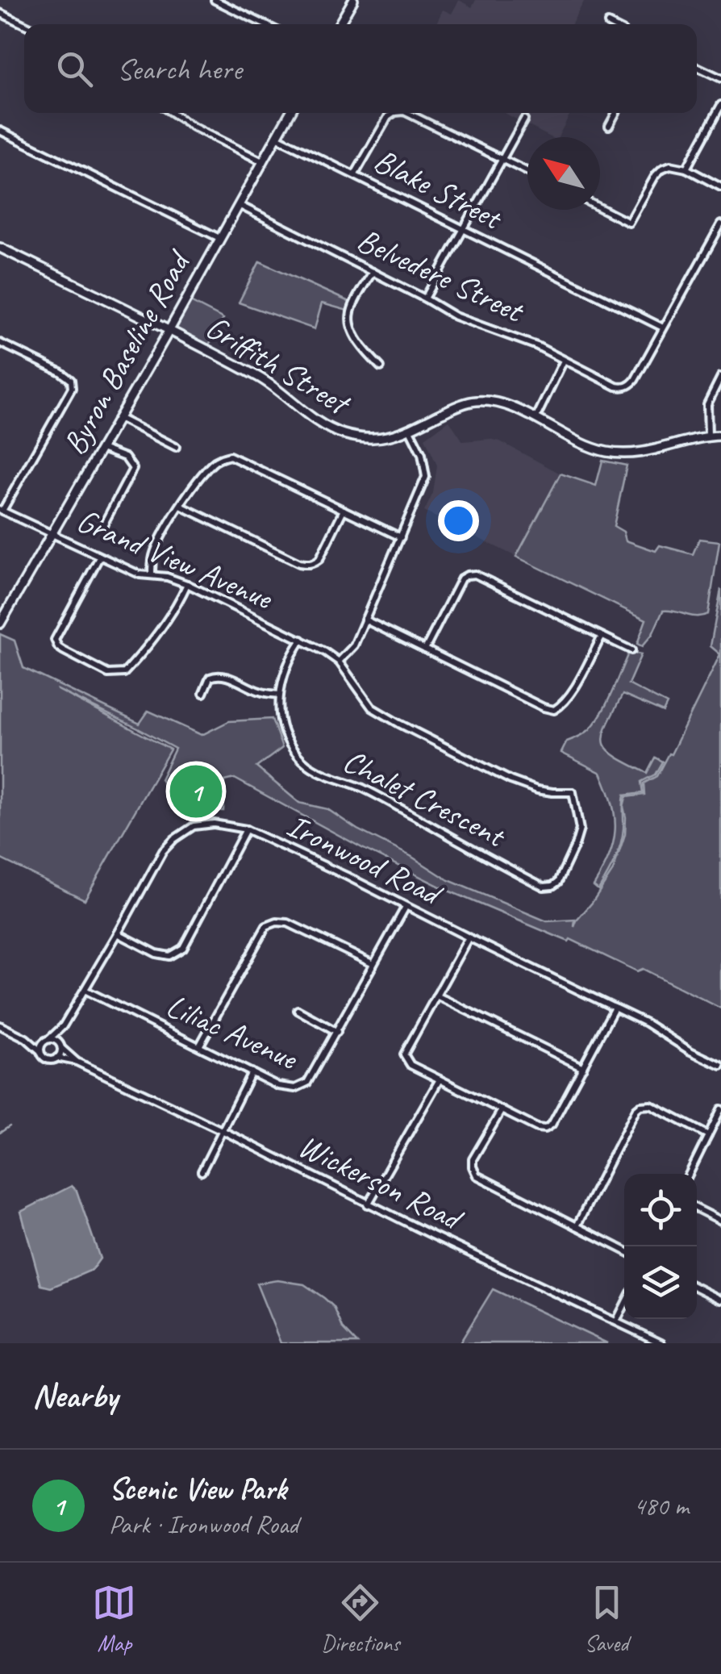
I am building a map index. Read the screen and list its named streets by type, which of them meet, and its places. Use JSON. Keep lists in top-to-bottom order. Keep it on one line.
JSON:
{"streets":{"street":["Blake Street","Belvedere Street","Byron Baseline Road","Griffith Street","Grand View Avenue","Chalet Crescent","Ironwood Road","Liliac Avenue","Wickerson Road"]},"crossings":[["Blake Street","Belvedere Street"],["Blake Street","Byron Baseline Road"],["Belvedere Street","Byron Baseline Road"],["Byron Baseline Road","Griffith Street"],["Byron Baseline Road","Grand View Avenue"],["Grand View Avenue","Chalet Crescent"],["Ironwood Road","Liliac Avenue"],["Ironwood Road","Wickerson Road"]],"north":"top left","page":{"search":"Search here","pins":"1","heading":"Nearby","list":[{"mark":"1","name":"Scenic View Park","note":"Park · Ironwood Road","value":"480 m"}],"nav":["Map","Directions","Saved"]}}
